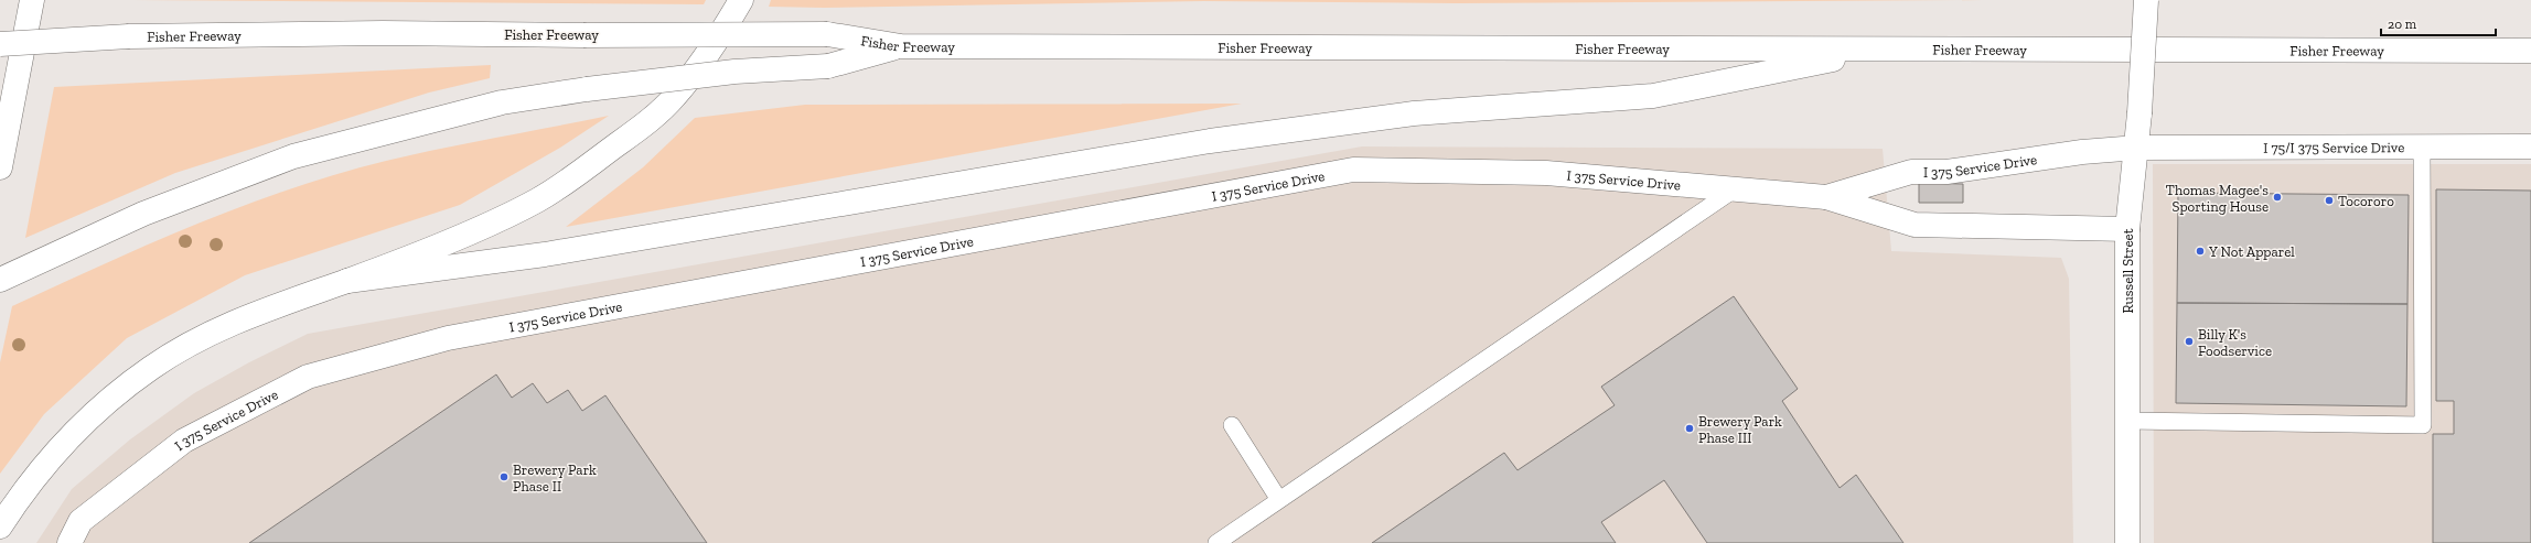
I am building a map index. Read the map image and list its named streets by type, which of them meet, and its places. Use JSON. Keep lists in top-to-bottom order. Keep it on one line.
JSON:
{"streets":{"main road":["Fisher Freeway","I 75/I 375 Service Drive","I 375 Service Drive","Russell Street"]},"crossings":[["I 75/I 375 Service Drive","I 375 Service Drive"],["I 75/I 375 Service Drive","Russell Street"],["I 375 Service Drive","Russell Street"]],"places":["Thomas Magee's Sporting House","Tocororo","Y Not Apparel","Billy K's Foodservice","Brewery Park Phase III","Brewery Park Phase II"],"scale_bar":"20 m"}
